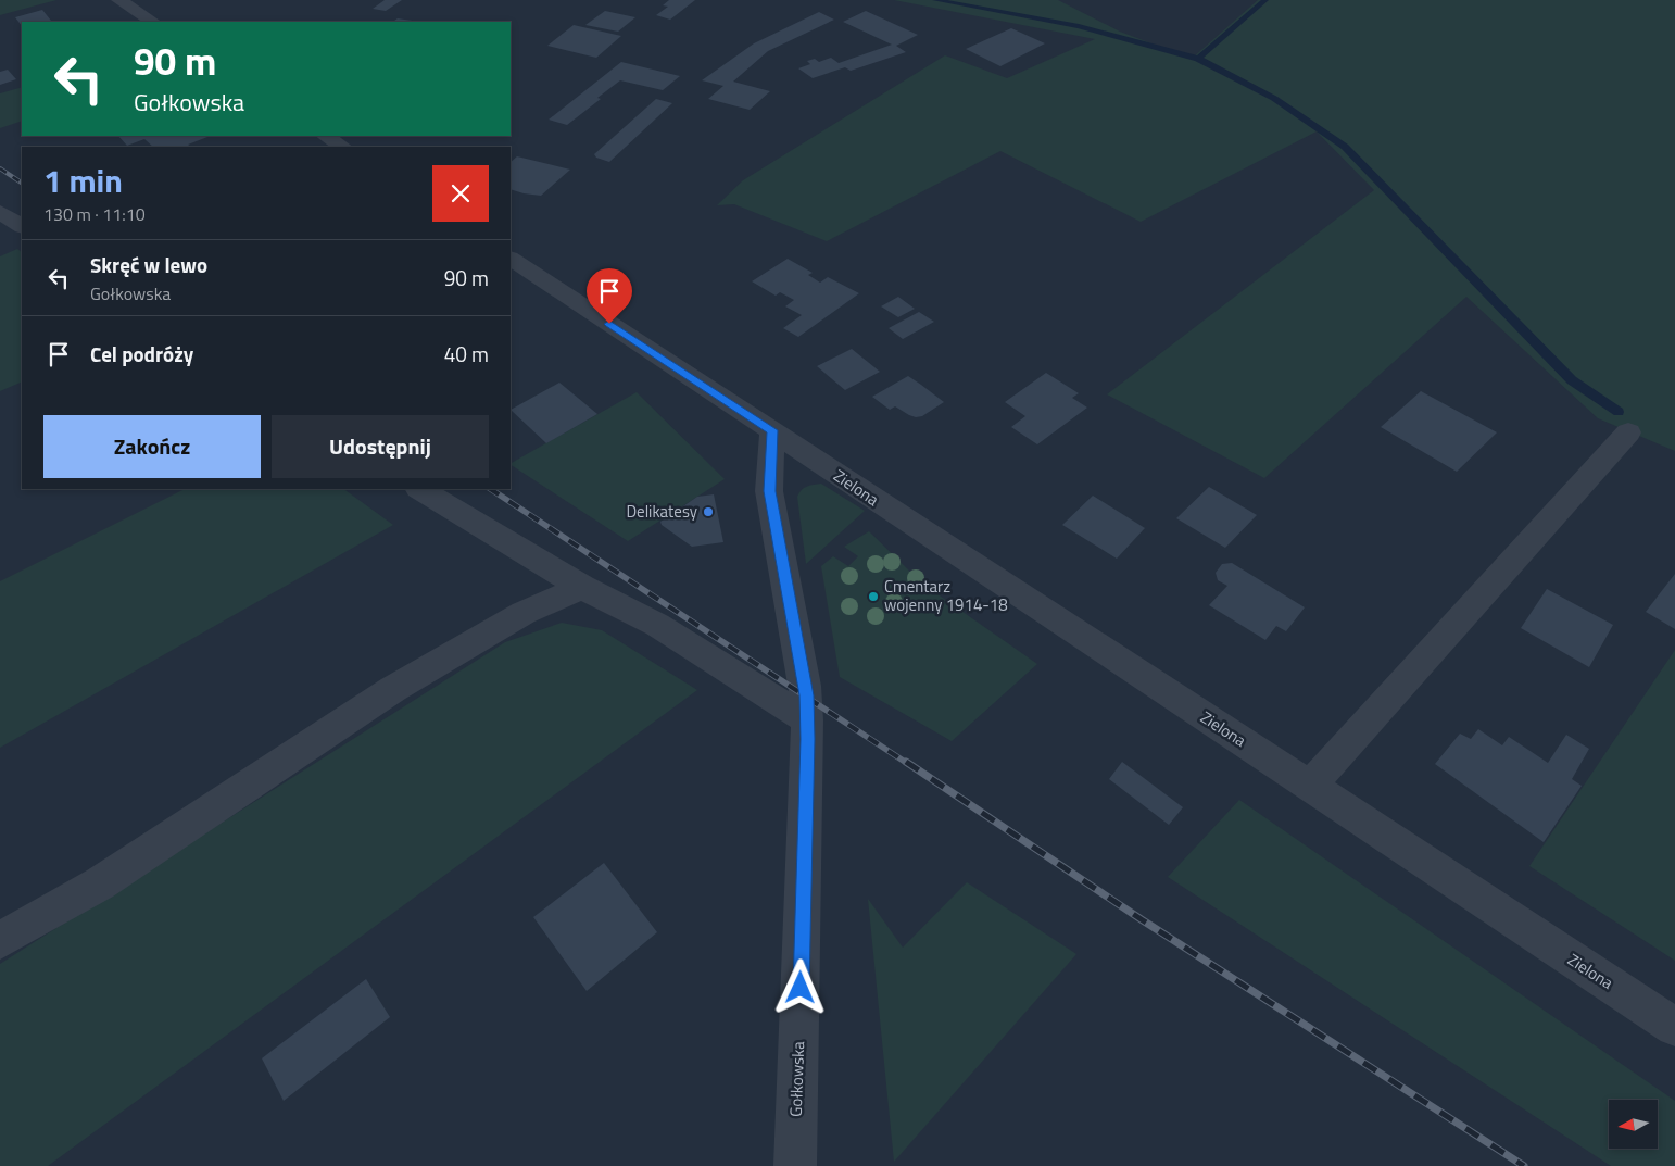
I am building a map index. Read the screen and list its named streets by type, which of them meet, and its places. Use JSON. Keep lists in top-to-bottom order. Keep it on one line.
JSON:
{"streets":{"street":["Zielona","Gołkowska"]},"crossings":[["Zielona","Gołkowska"]],"places":["Delikatesy","Cmentarz wojenny 1914-18"],"north":"left","page":{"turn":["90 m","Gołkowska"],"heading":["1 min","130 m · 11:10"],"list":[{"name":"Skręć w lewo","note":"Gołkowska","value":"90 m"},{"name":"Cel podróży","value":"40 m"}],"buttons":["Zakończ","Udostępnij"]}}
